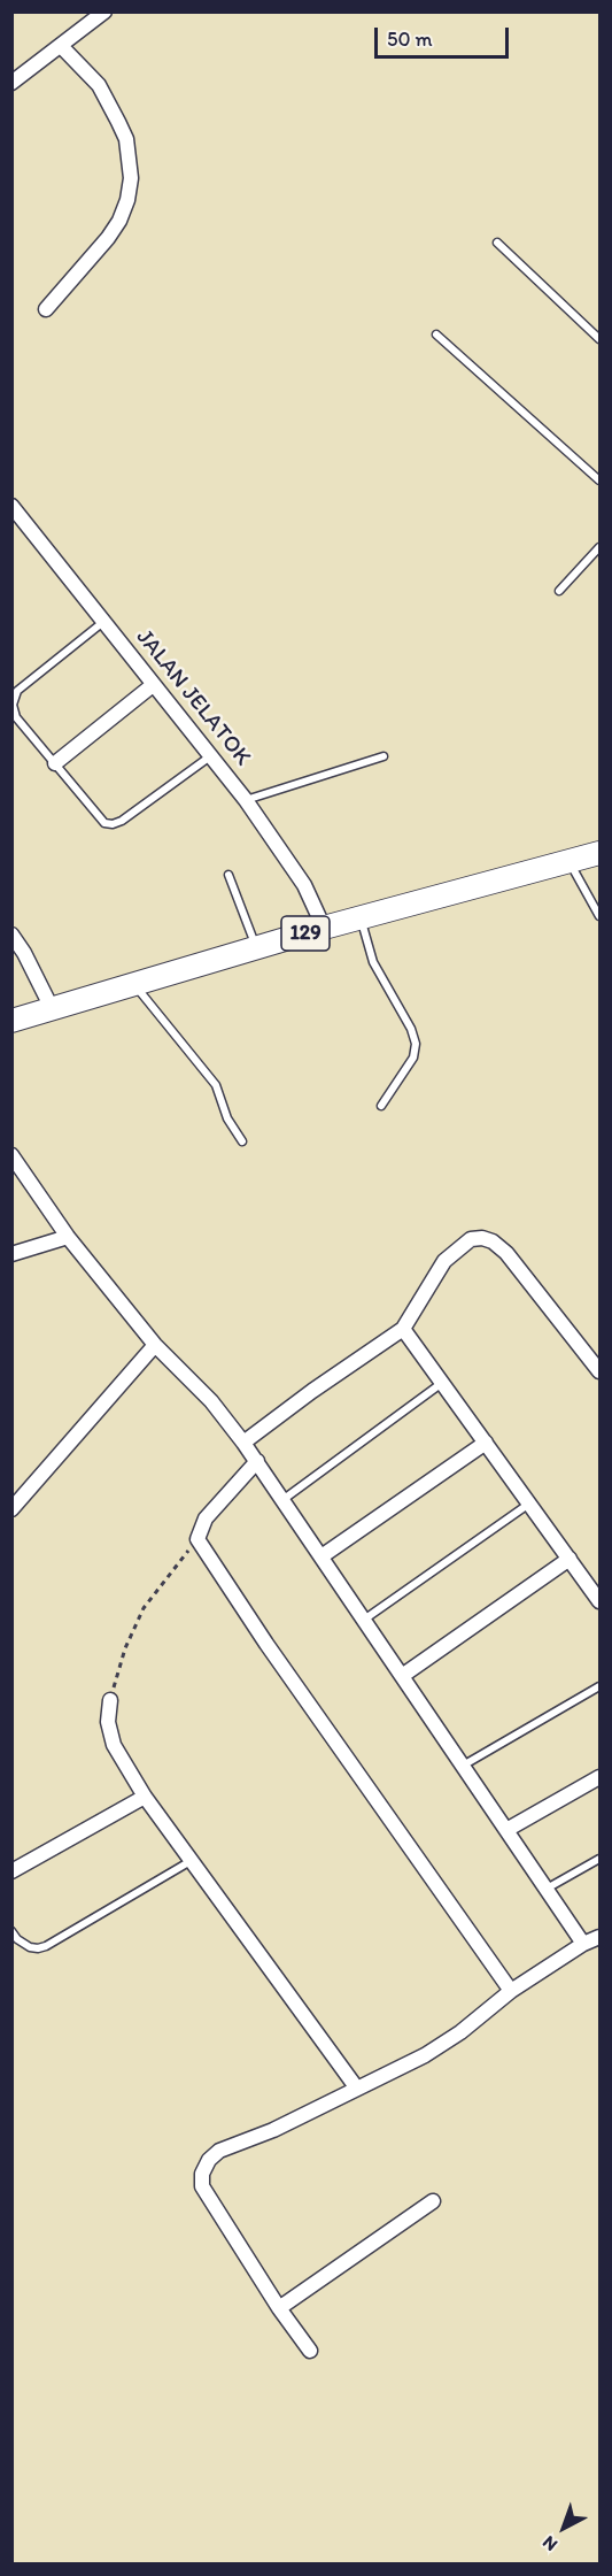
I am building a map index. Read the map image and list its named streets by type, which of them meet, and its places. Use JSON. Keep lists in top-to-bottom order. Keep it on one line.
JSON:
{"streets":{"main road":["129"],"street":["JALAN JELATOK"]},"crossings":[["JALAN JELATOK","129"]],"scale_bar":"50 m","north":"bottom left"}
